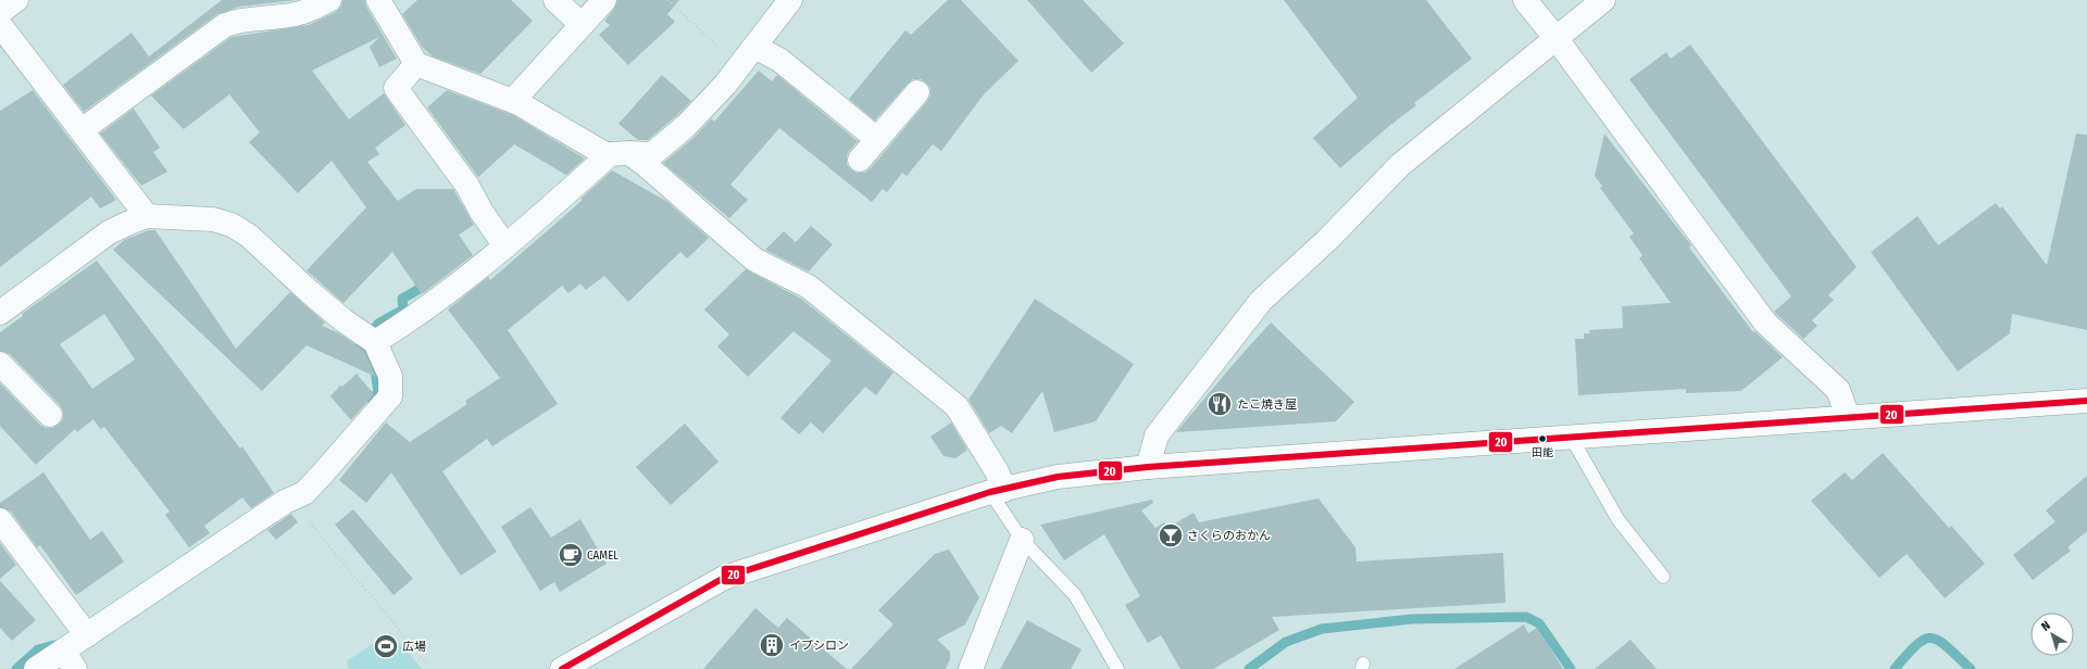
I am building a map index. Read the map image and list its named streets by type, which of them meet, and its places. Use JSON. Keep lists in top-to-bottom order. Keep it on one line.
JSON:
{"places":{"restaurant":["たこ焼き屋"],"other":["田能"],"bar":["さくらのおかん"],"cafe":["CAMEL"],"building":["イプシロン"],"sports":["広場"]},"lines":["transit line 20"],"north":"top left"}
